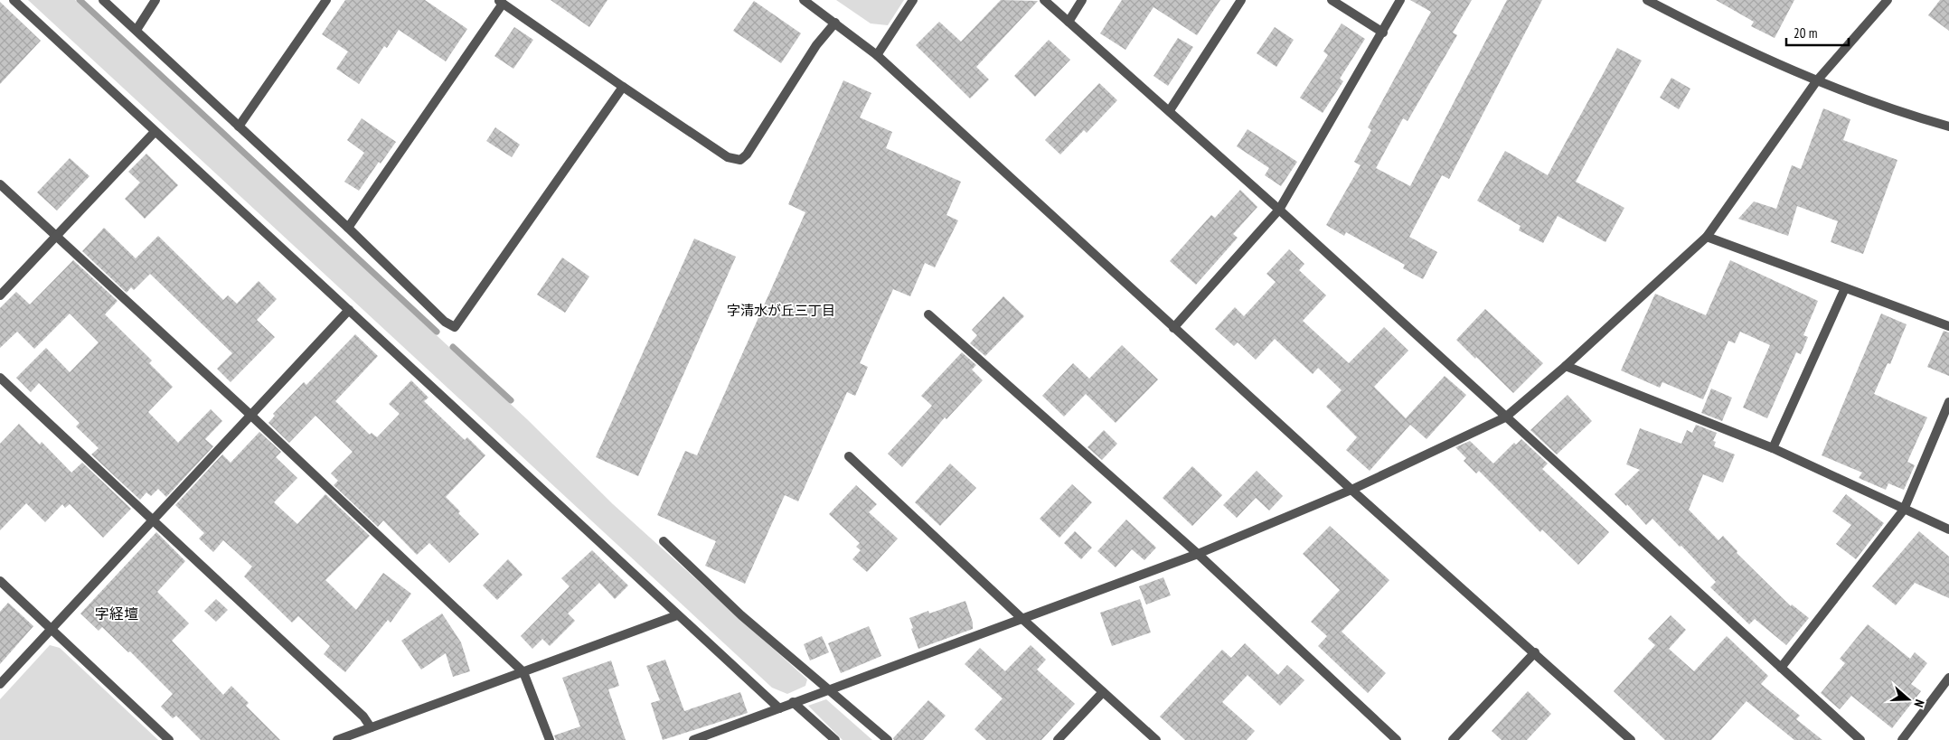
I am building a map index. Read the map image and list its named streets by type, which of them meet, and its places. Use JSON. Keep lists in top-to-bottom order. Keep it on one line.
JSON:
{"districts":["字清水が丘三丁目","字経壇"],"scale_bar":"20 m","north":"right"}
